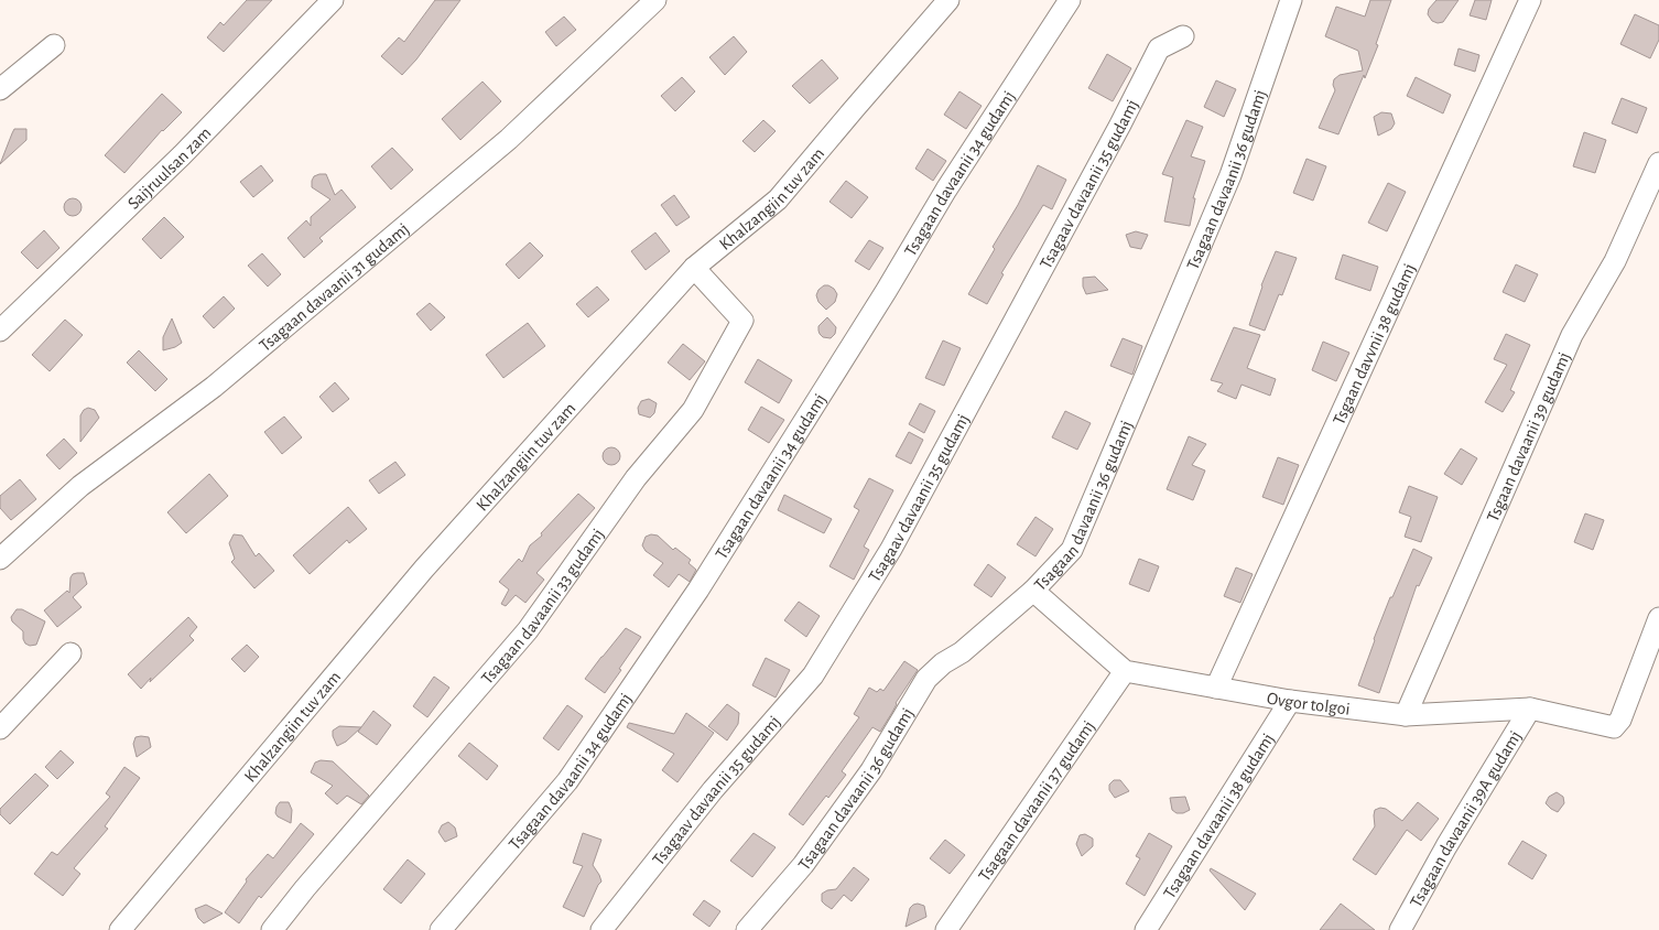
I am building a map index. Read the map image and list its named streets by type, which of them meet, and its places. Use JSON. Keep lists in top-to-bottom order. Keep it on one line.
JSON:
{"streets":{"street":["Saijruulsan zam","Tsagaan davaanii 34 gudamj","Tsagaan davaanii 36 gudamj","Tsagaav davaanii 35 gudamj","Khalzangiin tuv zam","Tsagaan davaanii 31 gudamj","Tsgaan davvnii 38 gudamj","Tsgaan davaanii 39 gudamj","Tsagaan davaanii 33 gudamj","Ovgor tolgoi","Tsagaan davaanii 37 gudamj","Tsagaan davaanii 38 gudamj","Tsagaan davaanii 39A gudamj"]},"crossings":[["Khalzangiin tuv zam","Tsagaan davaanii 33 gudamj"],["Tsgaan davvnii 38 gudamj","Ovgor tolgoi"],["Tsgaan davaanii 39 gudamj","Ovgor tolgoi"],["Ovgor tolgoi","Tsagaan davaanii 37 gudamj"],["Ovgor tolgoi","Tsagaan davaanii 38 gudamj"],["Ovgor tolgoi","Tsagaan davaanii 39A gudamj"]]}
